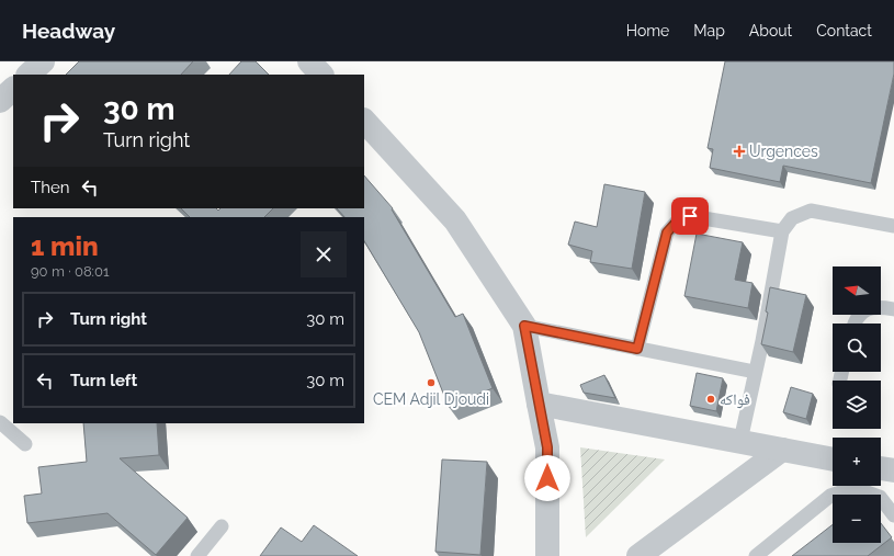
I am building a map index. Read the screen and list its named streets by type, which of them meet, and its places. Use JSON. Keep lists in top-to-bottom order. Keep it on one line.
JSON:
{"places":{"health":["Urgences"],"other":["CEM Adjil Djoudi","فواكه"]},"north":"left","page":{"header":"Headway","nav":["Home","Map","About","Contact"],"turn":["30 m","Turn right"],"then":"Then","heading":["1 min","90 m · 08:01"],"map_buttons":["+","−"],"list":[{"name":"Turn right","value":"30 m"},{"name":"Turn left","value":"30 m"}]}}
